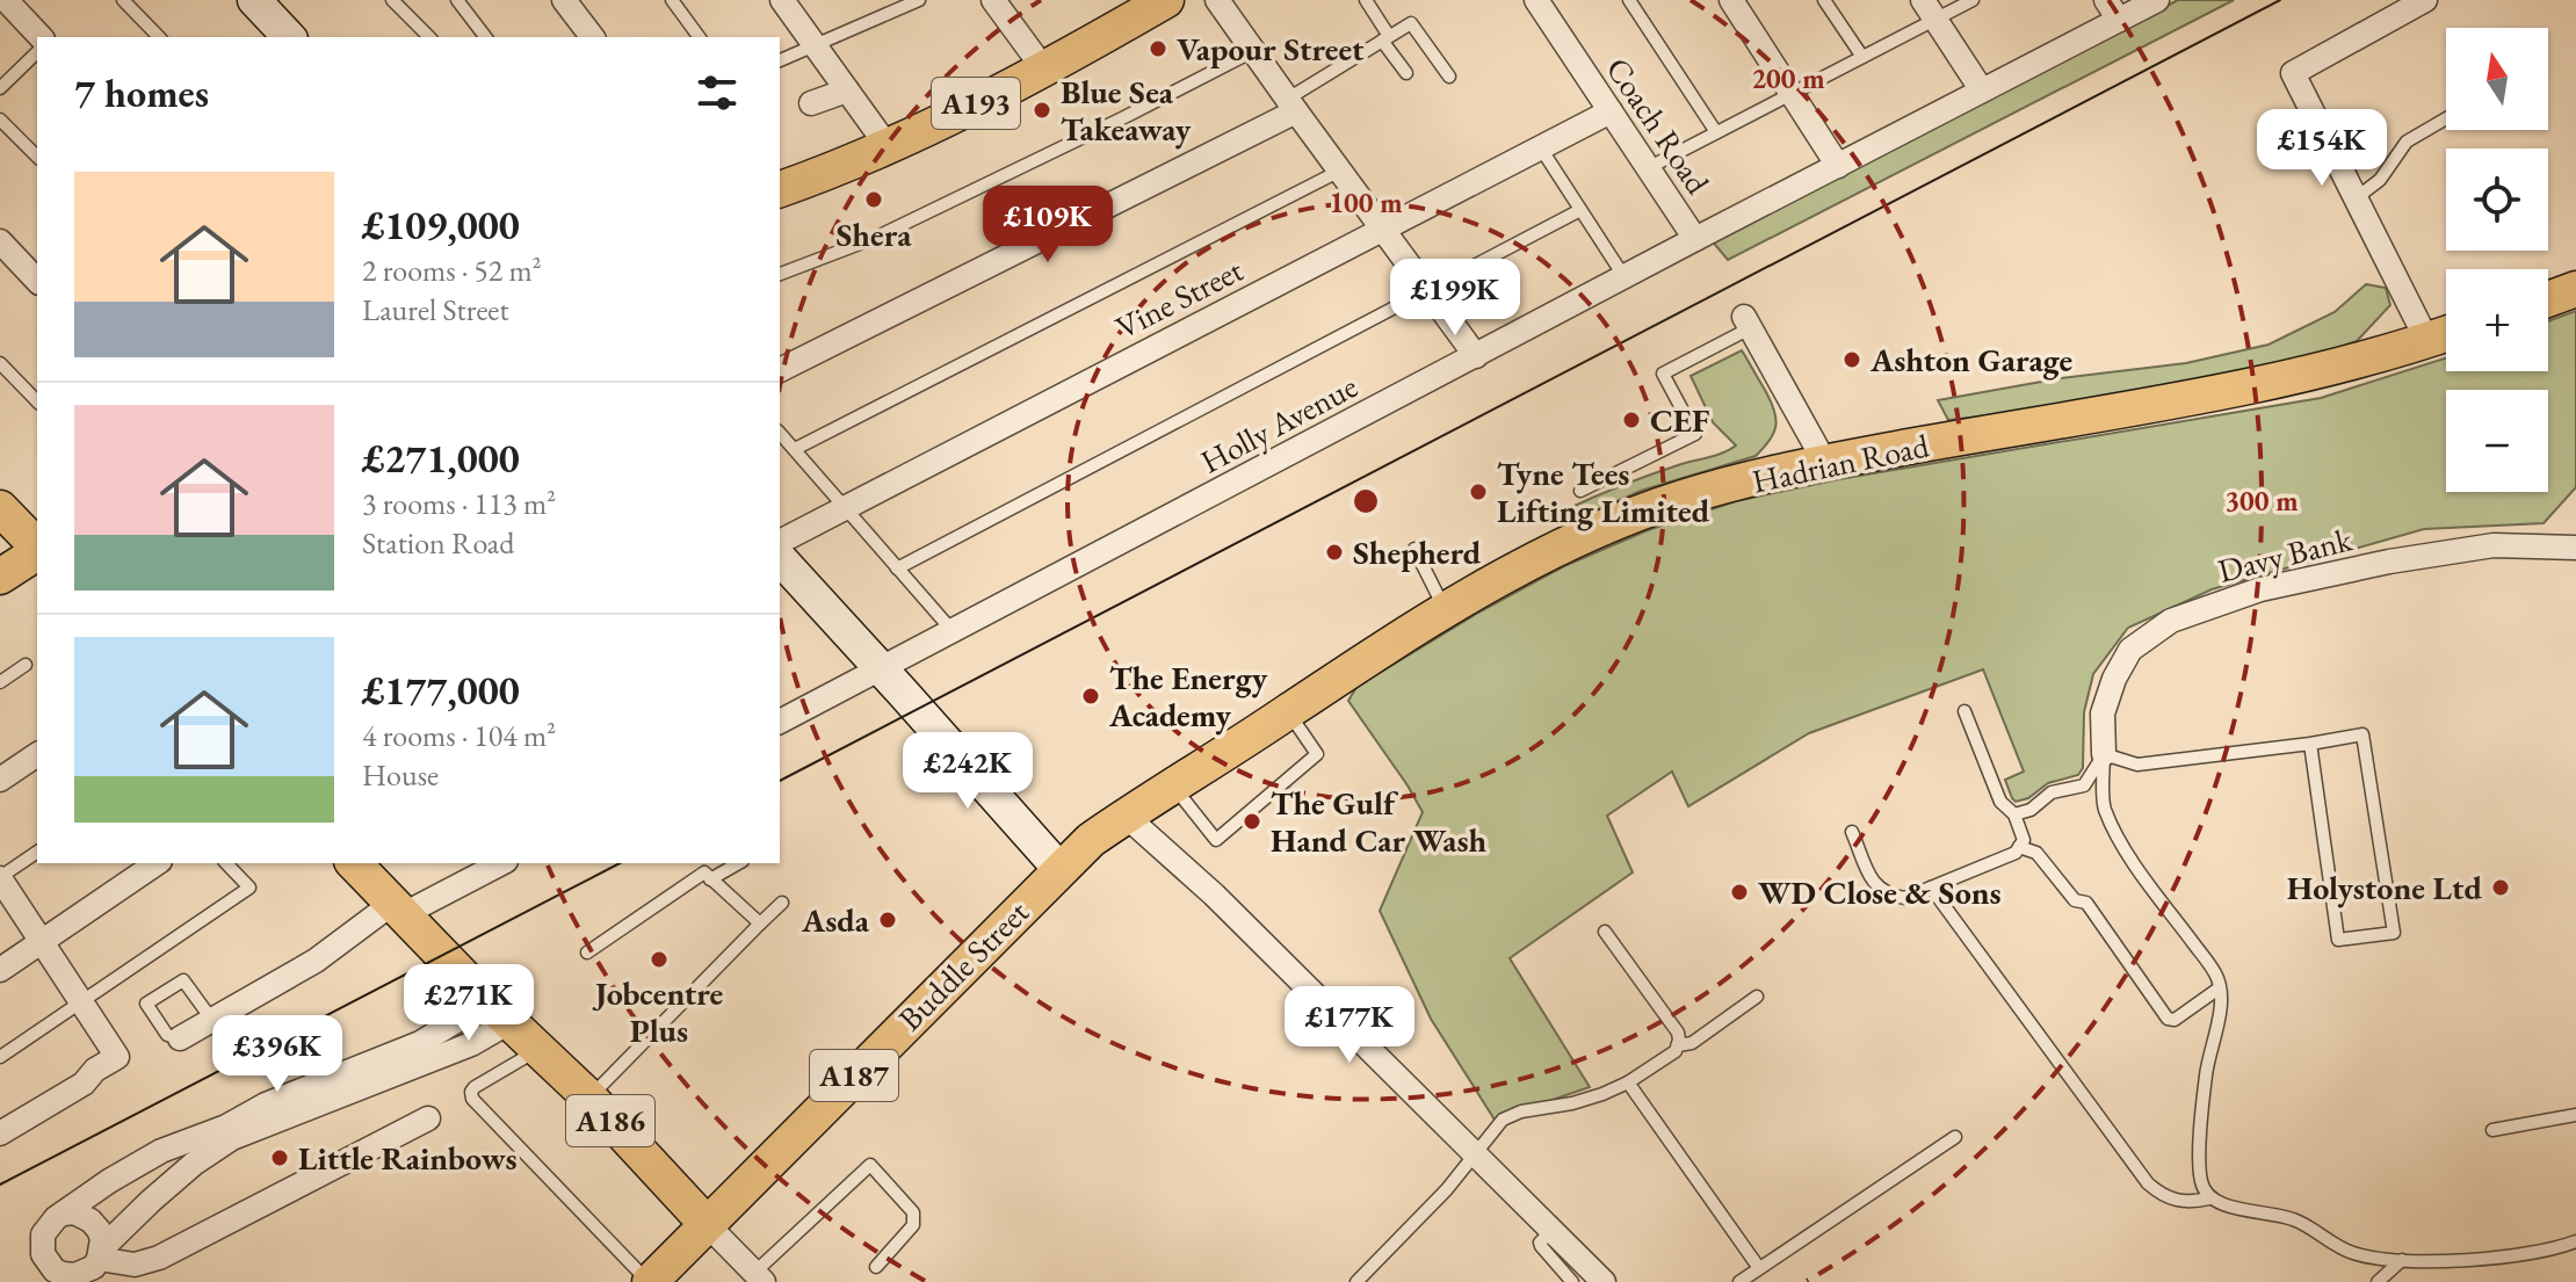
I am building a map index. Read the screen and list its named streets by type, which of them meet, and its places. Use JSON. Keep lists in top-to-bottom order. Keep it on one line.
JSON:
{"streets":{"main road":["A193","Hadrian Road","Buddle Street","A187","A186"],"street":["Coach Road","Vine Street","Holly Avenue","Davy Bank"]},"crossings":[["Coach Road","Vine Street"],["Coach Road","Holly Avenue"],["Hadrian Road","Buddle Street"],["Buddle Street","A186"]],"places":["Vapour Street","Blue Sea Takeaway","Shera","Ashton Garage","CEF","Tyne Tees Lifting Limited","Shepherd","The Energy Academy","The Gulf Hand Car Wash","Holystone Ltd","WD Close & Sons","Asda","Jobcentre Plus","Little Rainbows"],"north":"top","page":{"map_buttons":["+","−"],"heading":"7 homes","price":["£154K","£109K","£199K","£242K","£271K","£177K","£396K"],"list":[{"name":"£109,000","note":"2 rooms · 52 m² · Laurel Street"},{"name":"£271,000","note":"3 rooms · 113 m² · Station Road"},{"name":"£177,000","note":"4 rooms · 104 m² · House"}]},"rings":["200 m","100 m","300 m"]}
